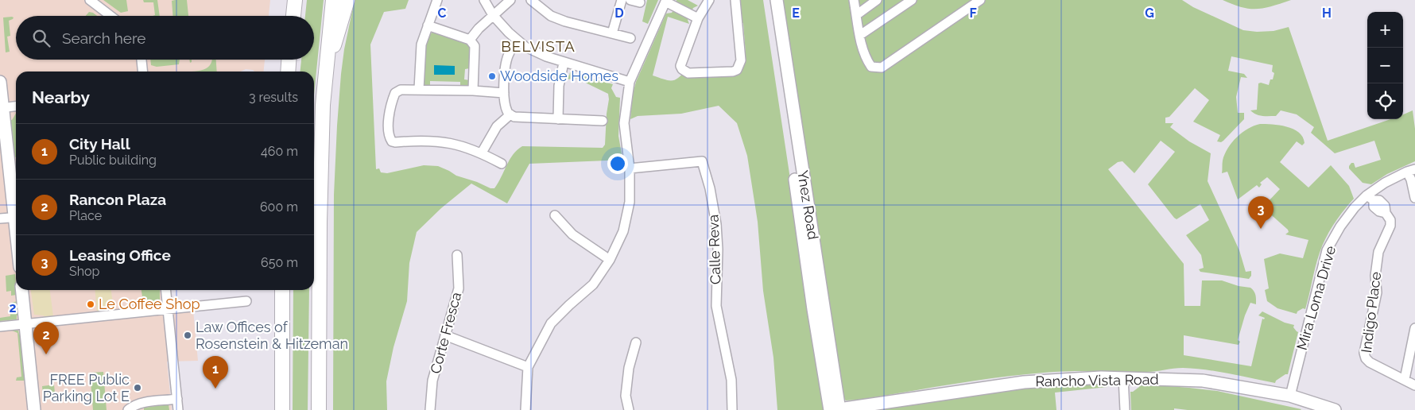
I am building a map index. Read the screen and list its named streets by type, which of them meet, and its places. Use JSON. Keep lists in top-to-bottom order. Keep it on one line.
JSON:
{"streets":{"main road":["Ynez Road","Rancho Vista Road"],"street":["Calle Reva","Mira Loma Drive","Indigo Place","Corte Fresca"]},"crossings":[["Ynez Road","Rancho Vista Road"],["Mira Loma Drive","Indigo Place"],["Mira Loma Drive","Rancho Vista Road"]],"districts":["BELVISTA"],"places":["Woodside Homes","Le Coffee Shop","Law Offices of Rosenstein & Hitzeman","FREE Public Parking Lot E"],"page":{"map_buttons":["+","−"],"search":"Search here","heading":["Nearby","3 results"],"list":[{"mark":"1","name":"City Hall","note":"Public building","value":"460 m"},{"mark":"2","name":"Rancon Plaza","note":"Place","value":"600 m"},{"mark":"3","name":"Leasing Office","note":"Shop","value":"650 m"}],"pins":["3","2","1"]},"grid":{"columns":["C","D","E","F","G","H"],"rows":["2"]}}
